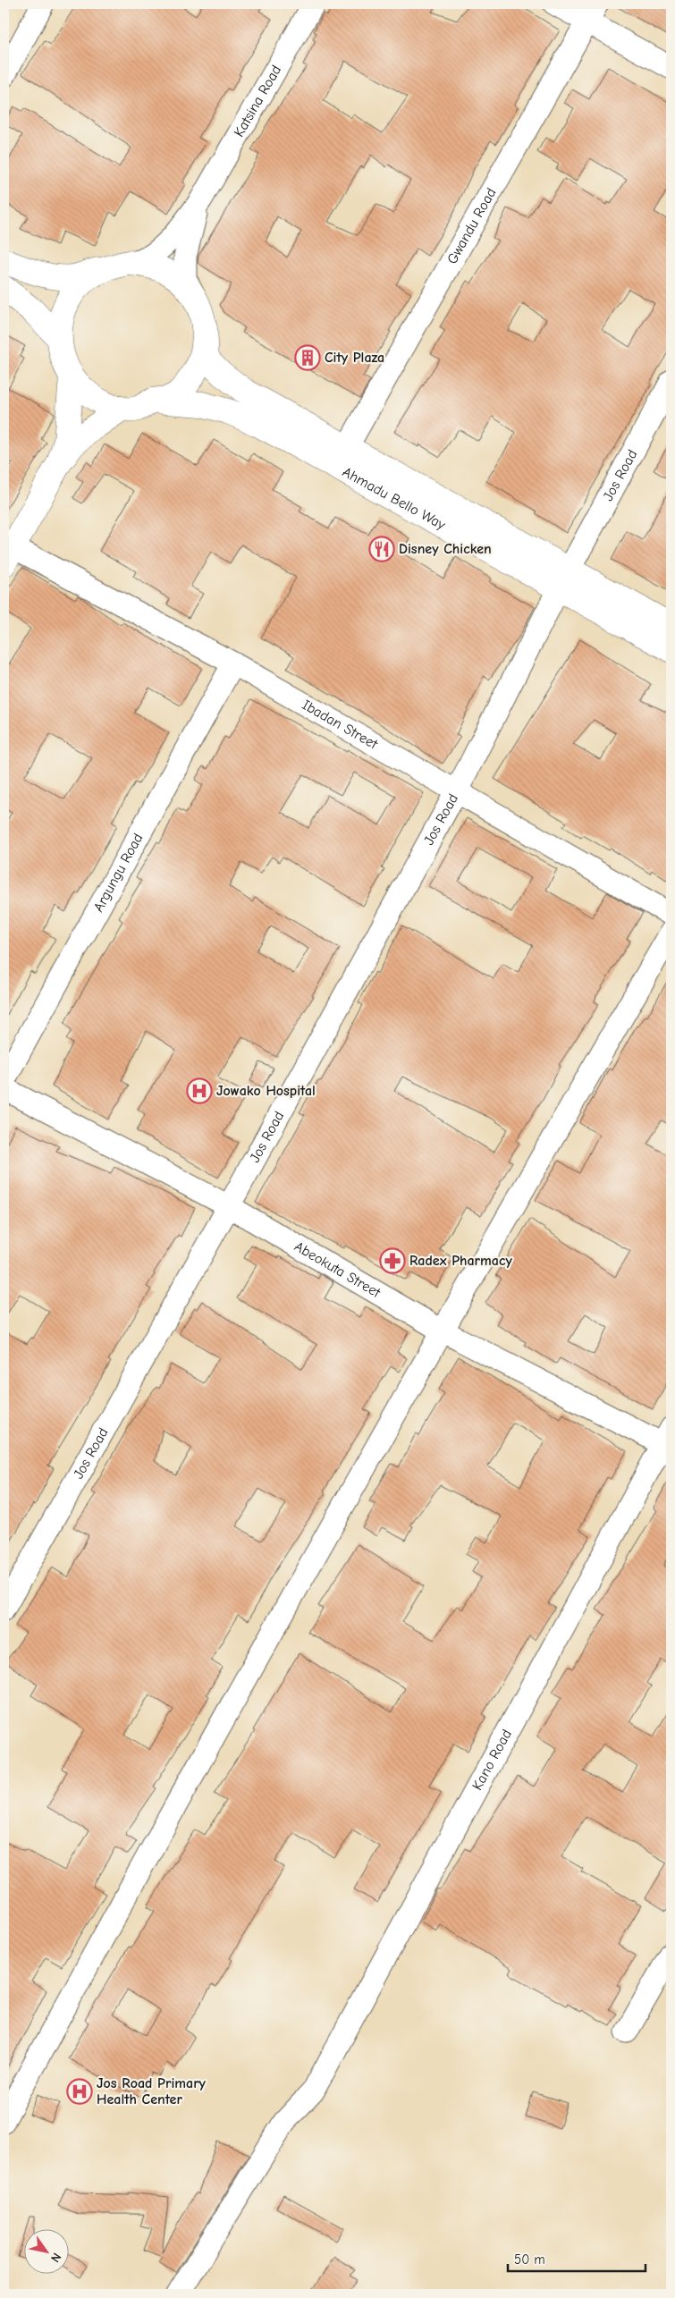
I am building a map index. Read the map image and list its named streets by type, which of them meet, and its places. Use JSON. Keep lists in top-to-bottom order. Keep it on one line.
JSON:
{"streets":{"main road":["Ahmadu Bello Way"],"street":["Katsina Road","Gwandu Road","Jos Road","Ibadan Street","Argungu Road","Abeokuta Street","Kano Road"]},"crossings":[["Katsina Road","Ahmadu Bello Way"],["Gwandu Road","Ahmadu Bello Way"],["Jos Road","Ahmadu Bello Way"],["Jos Road","Ibadan Street"],["Jos Road","Abeokuta Street"],["Ibadan Street","Argungu Road"],["Abeokuta Street","Kano Road"]],"places":{"building":["City Plaza"],"restaurant":["Disney Chicken"],"hospital":["Jowako Hospital","Jos Road Primary Health Center"],"pharmacy":["Radex Pharmacy"]},"scale_bar":"50 m","north":"bottom right"}
